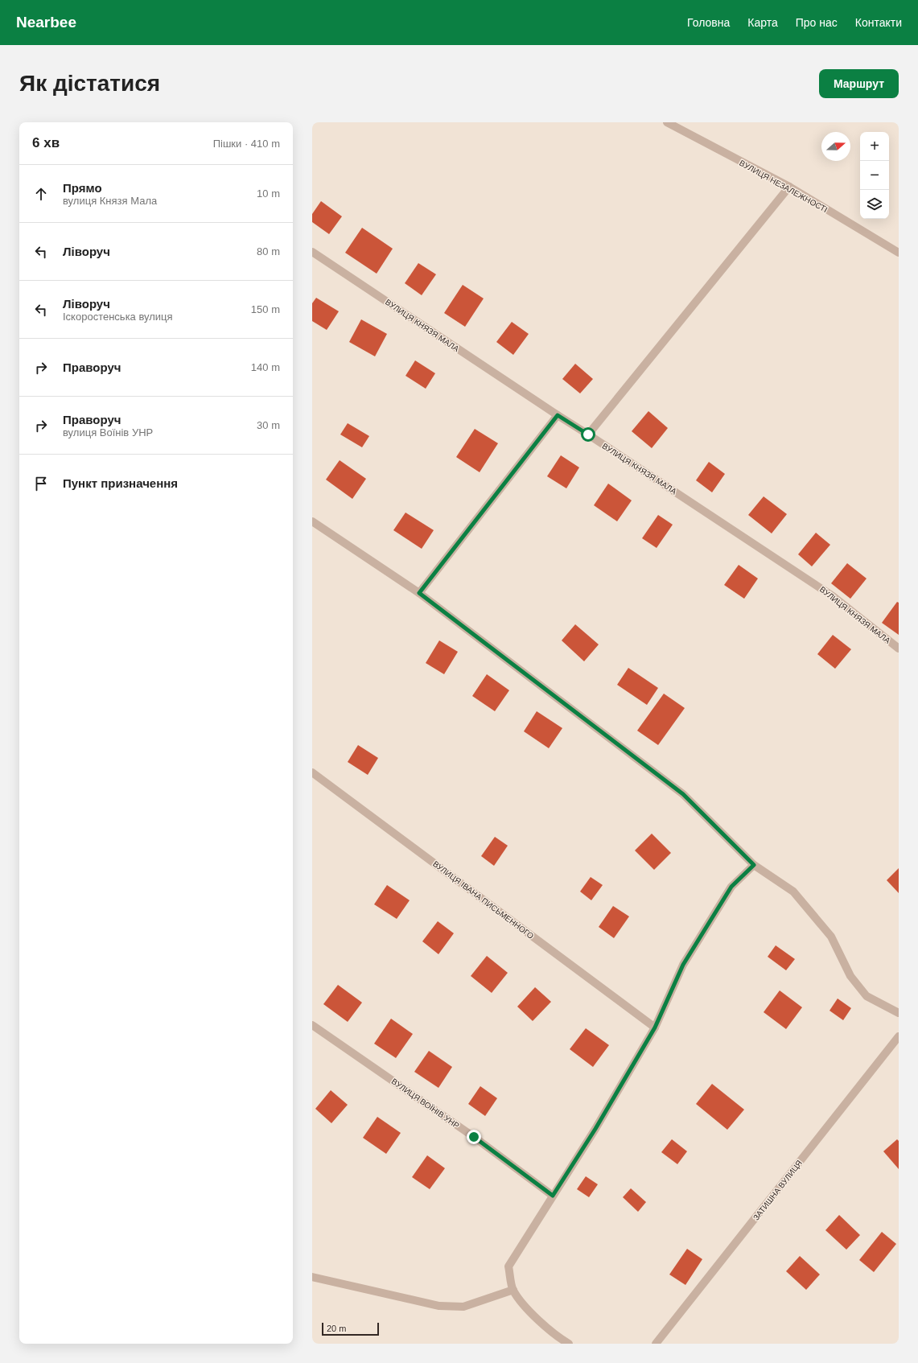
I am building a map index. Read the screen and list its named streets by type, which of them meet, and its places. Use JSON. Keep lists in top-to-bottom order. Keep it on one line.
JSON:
{"streets":{"street":["ВУЛИЦЯ НЕЗАЛЕЖНОСТІ","ВУЛИЦЯ КНЯЗЯ МАЛА","ВУЛИЦЯ ІВАНА ПИСЬМЕННОГО","ВУЛИЦЯ ВОЇНІВ УНР","ЗАТИШНА ВУЛИЦЯ"]},"scale_bar":"20 m","north":"right","page":{"header":"Nearbee","nav":["Головна","Карта","Про нас","Контакти"],"buttons":"Маршрут","title":"Як дістатися","heading":["6 хв","Пішки · 410 m"],"map_buttons":["+","−"],"list":[["Прямо","вулиця Князя Мала","10 m"],["Ліворуч","80 m"],["Ліворуч","Іскоростенська вулиця","150 m"],["Праворуч","140 m"],["Праворуч","вулиця Воїнів УНР","30 m"],"Пункт призначення"],"scale":"20 m"}}
